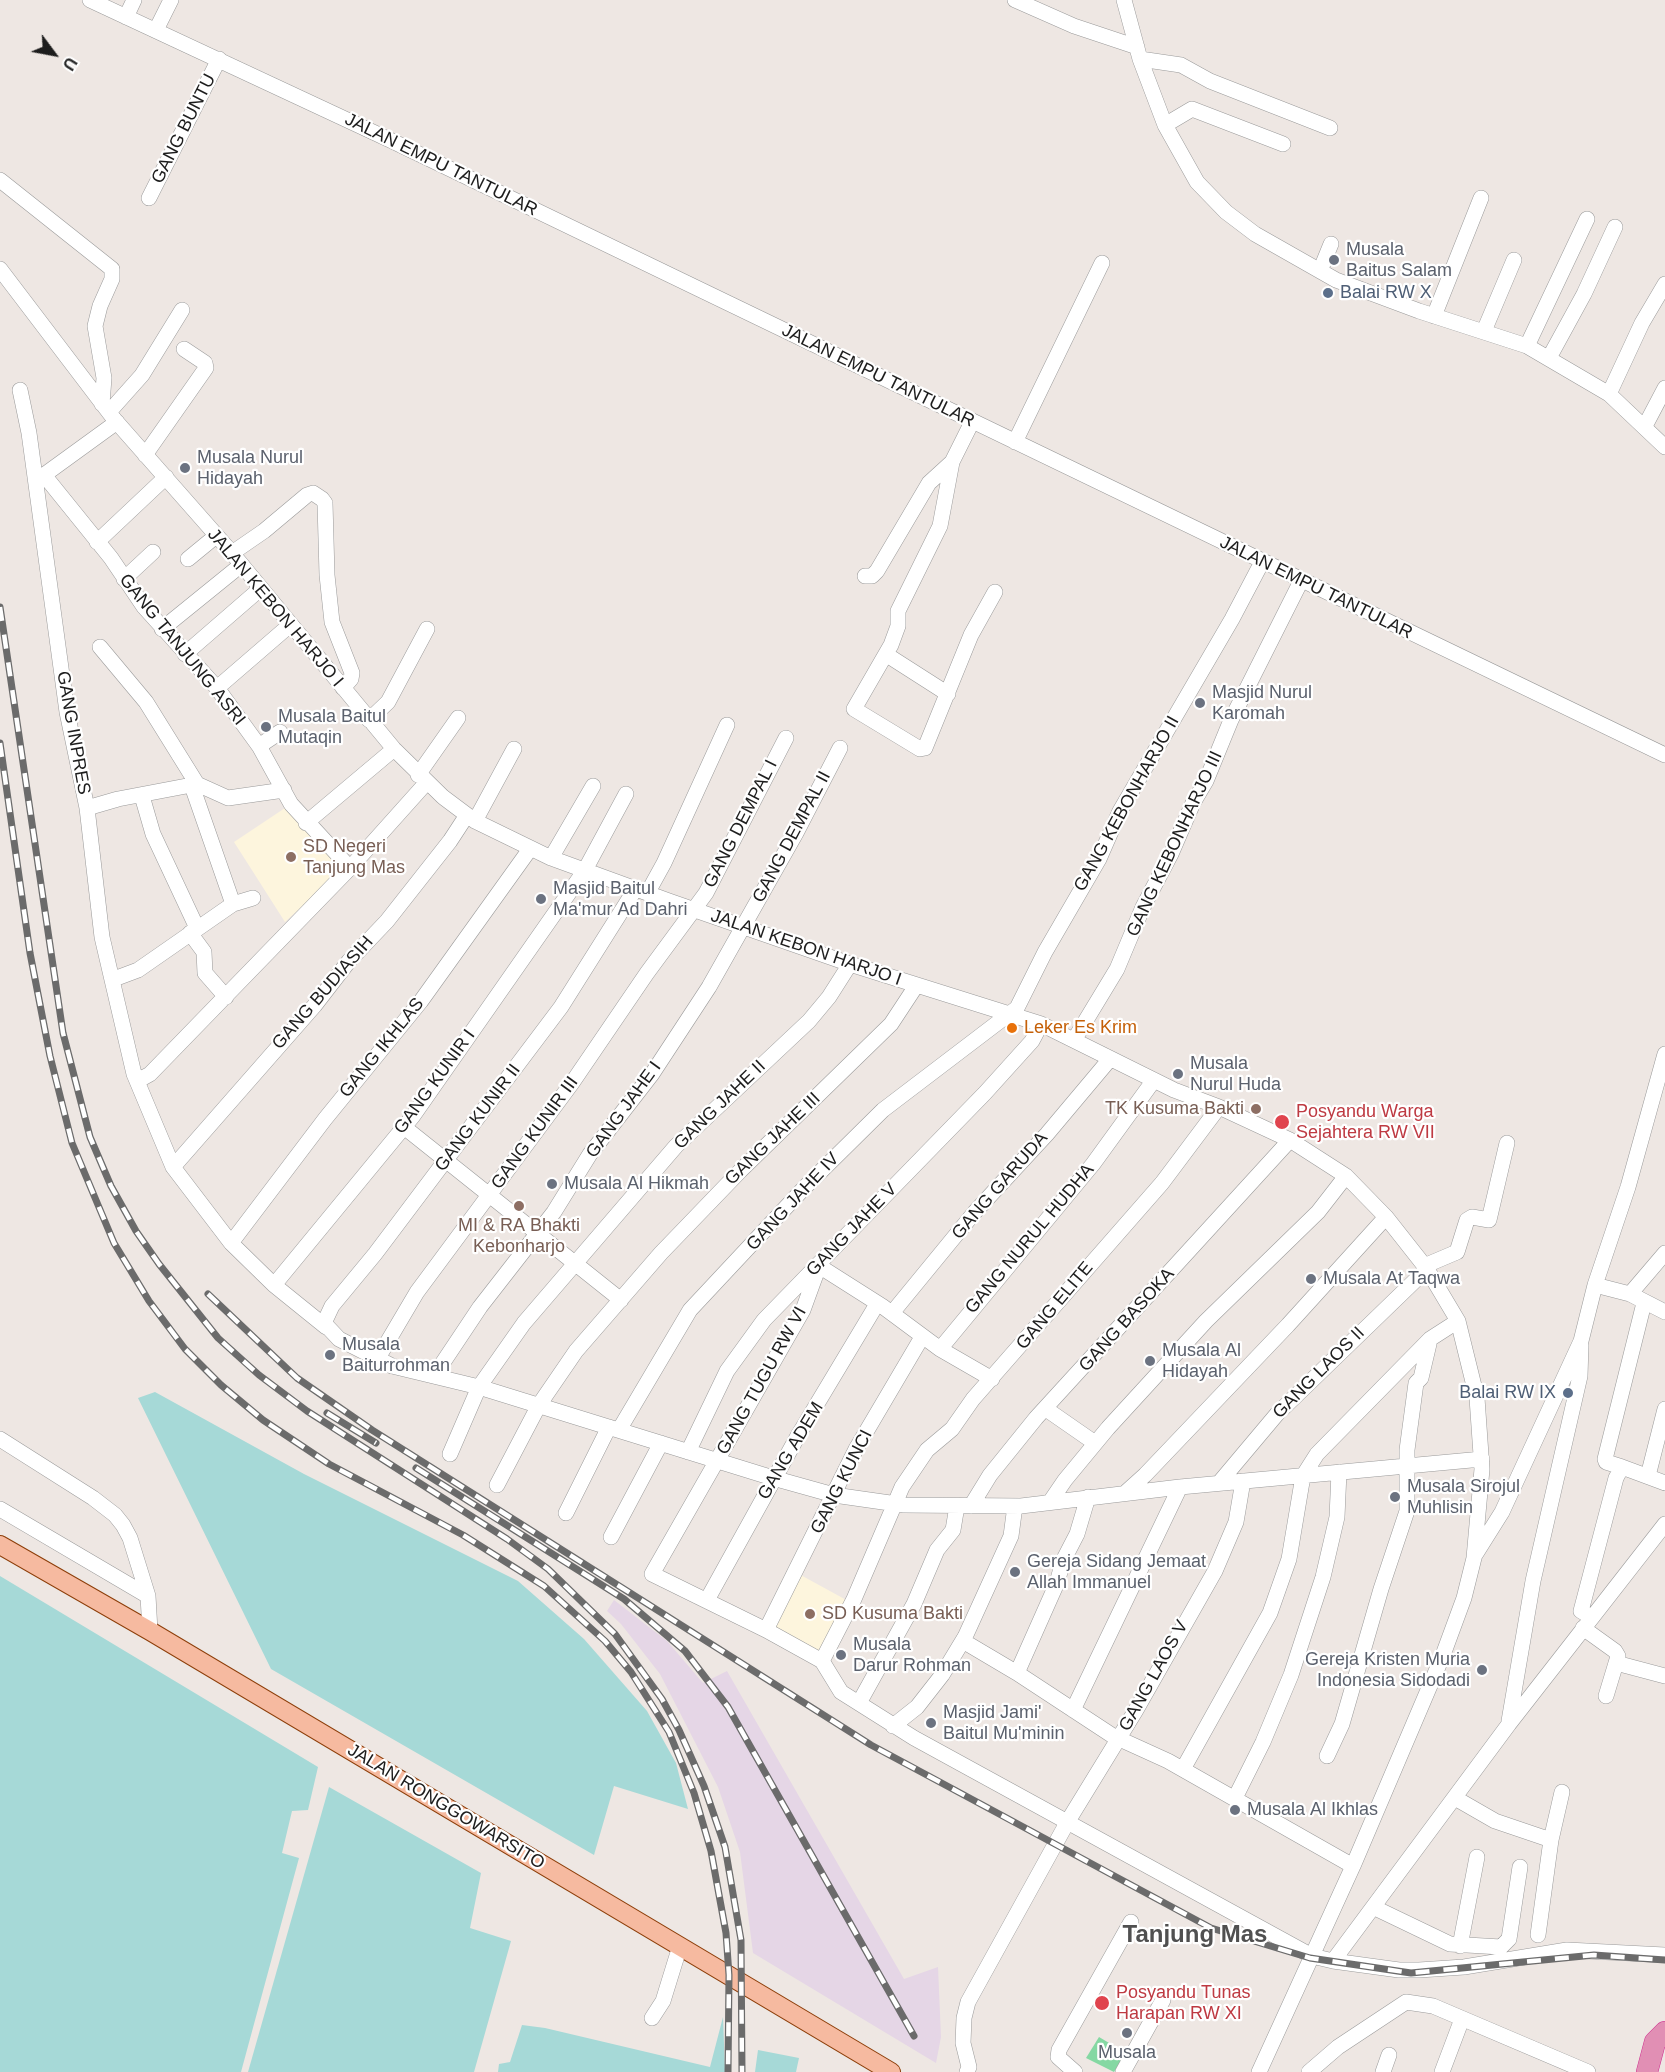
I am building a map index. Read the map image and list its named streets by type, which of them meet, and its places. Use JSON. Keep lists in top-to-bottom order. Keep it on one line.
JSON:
{"streets":{"main road":["JALAN RONGGOWARSITO"],"street":["GANG BUNTU","JALAN EMPU TANTULAR","JALAN KEBON HARJO I","GANG TANJUNG ASRI","GANG INPRES","GANG KEBONHARJO II","GANG DEMPAL I","GANG DEMPAL II","GANG KEBONHARJO III","GANG BUDIASIH","GANG IKHLAS","GANG KUNIR I","GANG JAHE II","GANG JAHE I","GANG KUNIR II","GANG KUNIR III","GANG JAHE III","GANG GARUDA","GANG JAHE IV","GANG JAHE V","GANG NURUL HUDHA","GANG ELITE","GANG BASOKA","GANG LAOS II","GANG TUGU RW VI","GANG ADEM","GANG KUNCI","GANG LAOS V"]},"crossings":[["GANG BUNTU","JALAN EMPU TANTULAR"],["JALAN EMPU TANTULAR","GANG KEBONHARJO II"],["JALAN EMPU TANTULAR","GANG KEBONHARJO III"],["JALAN KEBON HARJO I","GANG KEBONHARJO II"],["JALAN KEBON HARJO I","GANG DEMPAL I"],["JALAN KEBON HARJO I","GANG DEMPAL II"],["JALAN KEBON HARJO I","GANG KEBONHARJO III"],["JALAN KEBON HARJO I","GANG BUDIASIH"],["JALAN KEBON HARJO I","GANG IKHLAS"],["JALAN KEBON HARJO I","GANG KUNIR I"],["JALAN KEBON HARJO I","GANG JAHE II"],["JALAN KEBON HARJO I","GANG JAHE I"],["JALAN KEBON HARJO I","GANG KUNIR II"],["JALAN KEBON HARJO I","GANG KUNIR III"],["JALAN KEBON HARJO I","GANG JAHE III"],["JALAN KEBON HARJO I","GANG GARUDA"],["JALAN KEBON HARJO I","GANG JAHE IV"],["JALAN KEBON HARJO I","GANG JAHE V"],["JALAN KEBON HARJO I","GANG NURUL HUDHA"],["JALAN KEBON HARJO I","GANG ELITE"],["JALAN KEBON HARJO I","GANG BASOKA"],["JALAN KEBON HARJO I","GANG LAOS II"],["GANG TANJUNG ASRI","GANG INPRES"],["GANG INPRES","GANG BUDIASIH"],["GANG INPRES","GANG IKHLAS"],["GANG INPRES","GANG KUNIR I"],["GANG INPRES","GANG KUNIR II"],["GANG KEBONHARJO II","GANG JAHE IV"],["GANG DEMPAL I","GANG KUNIR III"],["GANG DEMPAL II","GANG JAHE I"],["GANG JAHE V","GANG TUGU RW VI"],["GANG TUGU RW VI","GANG ADEM"]],"districts":["Tanjung Mas"],"places":["Musala Baitus Salam","Balai RW X","Musala Nurul Hidayah","Masjid Nurul Karomah","Musala Baitul Mutaqin","SD Negeri Tanjung Mas","Masjid Baitul Ma'mur Ad Dahri","Leker Es Krim","Musala Nurul Huda","TK Kusuma Bakti","Posyandu Warga Sejahtera RW VII","Musala Al Hikmah","MI & RA Bhakti Kebonharjo","Musala At Taqwa","Musala Baiturrohman","Musala Al Hidayah","Balai RW IX","Musala Sirojul Muhlisin","Gereja Sidang Jemaat Allah Immanuel","SD Kusuma Bakti","Musala Darur Rohman","Gereja Kristen Muria Indonesia Sidodadi","Masjid Jami' Baitul Mu'minin","Musala Al Ikhlas","Posyandu Tunas Harapan RW XI","Musala"],"north":"bottom right"}
